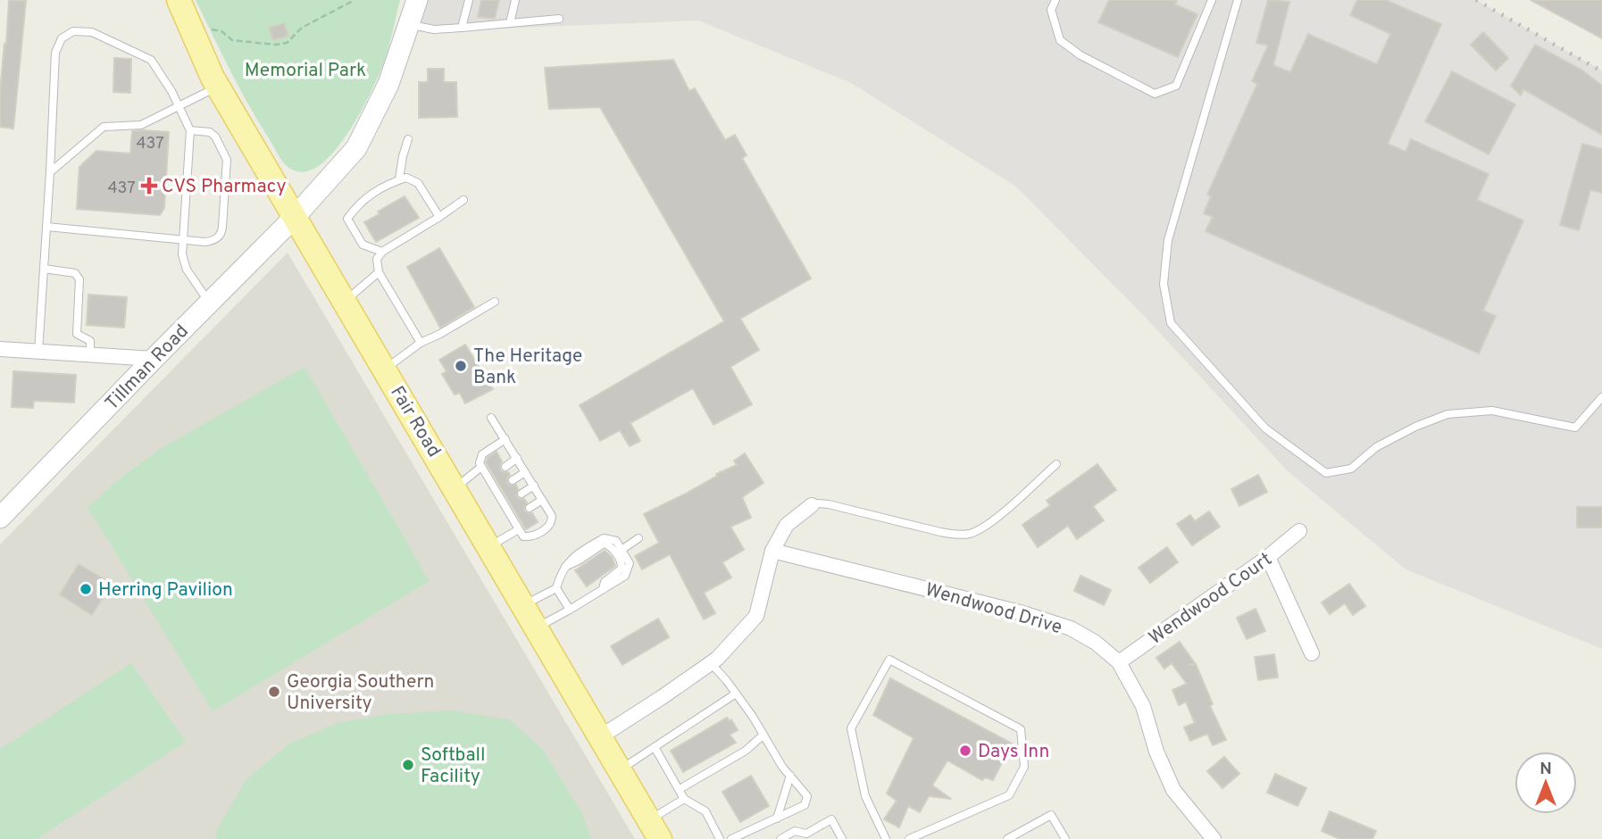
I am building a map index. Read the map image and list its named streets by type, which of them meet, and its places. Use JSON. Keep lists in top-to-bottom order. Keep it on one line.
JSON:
{"streets":{"main road":["Fair Road"],"street":["Tillman Road","Wendwood Court","Wendwood Drive"]},"crossings":[["Tillman Road","Fair Road"],["Wendwood Court","Wendwood Drive"]],"parks":["Memorial Park"],"places":{"health":["CVS Pharmacy"],"other":["The Heritage Bank","Herring Pavilion","Georgia Southern University","Days Inn","Softball Facility"]},"house_numbers":["437","437"],"north":"top"}
